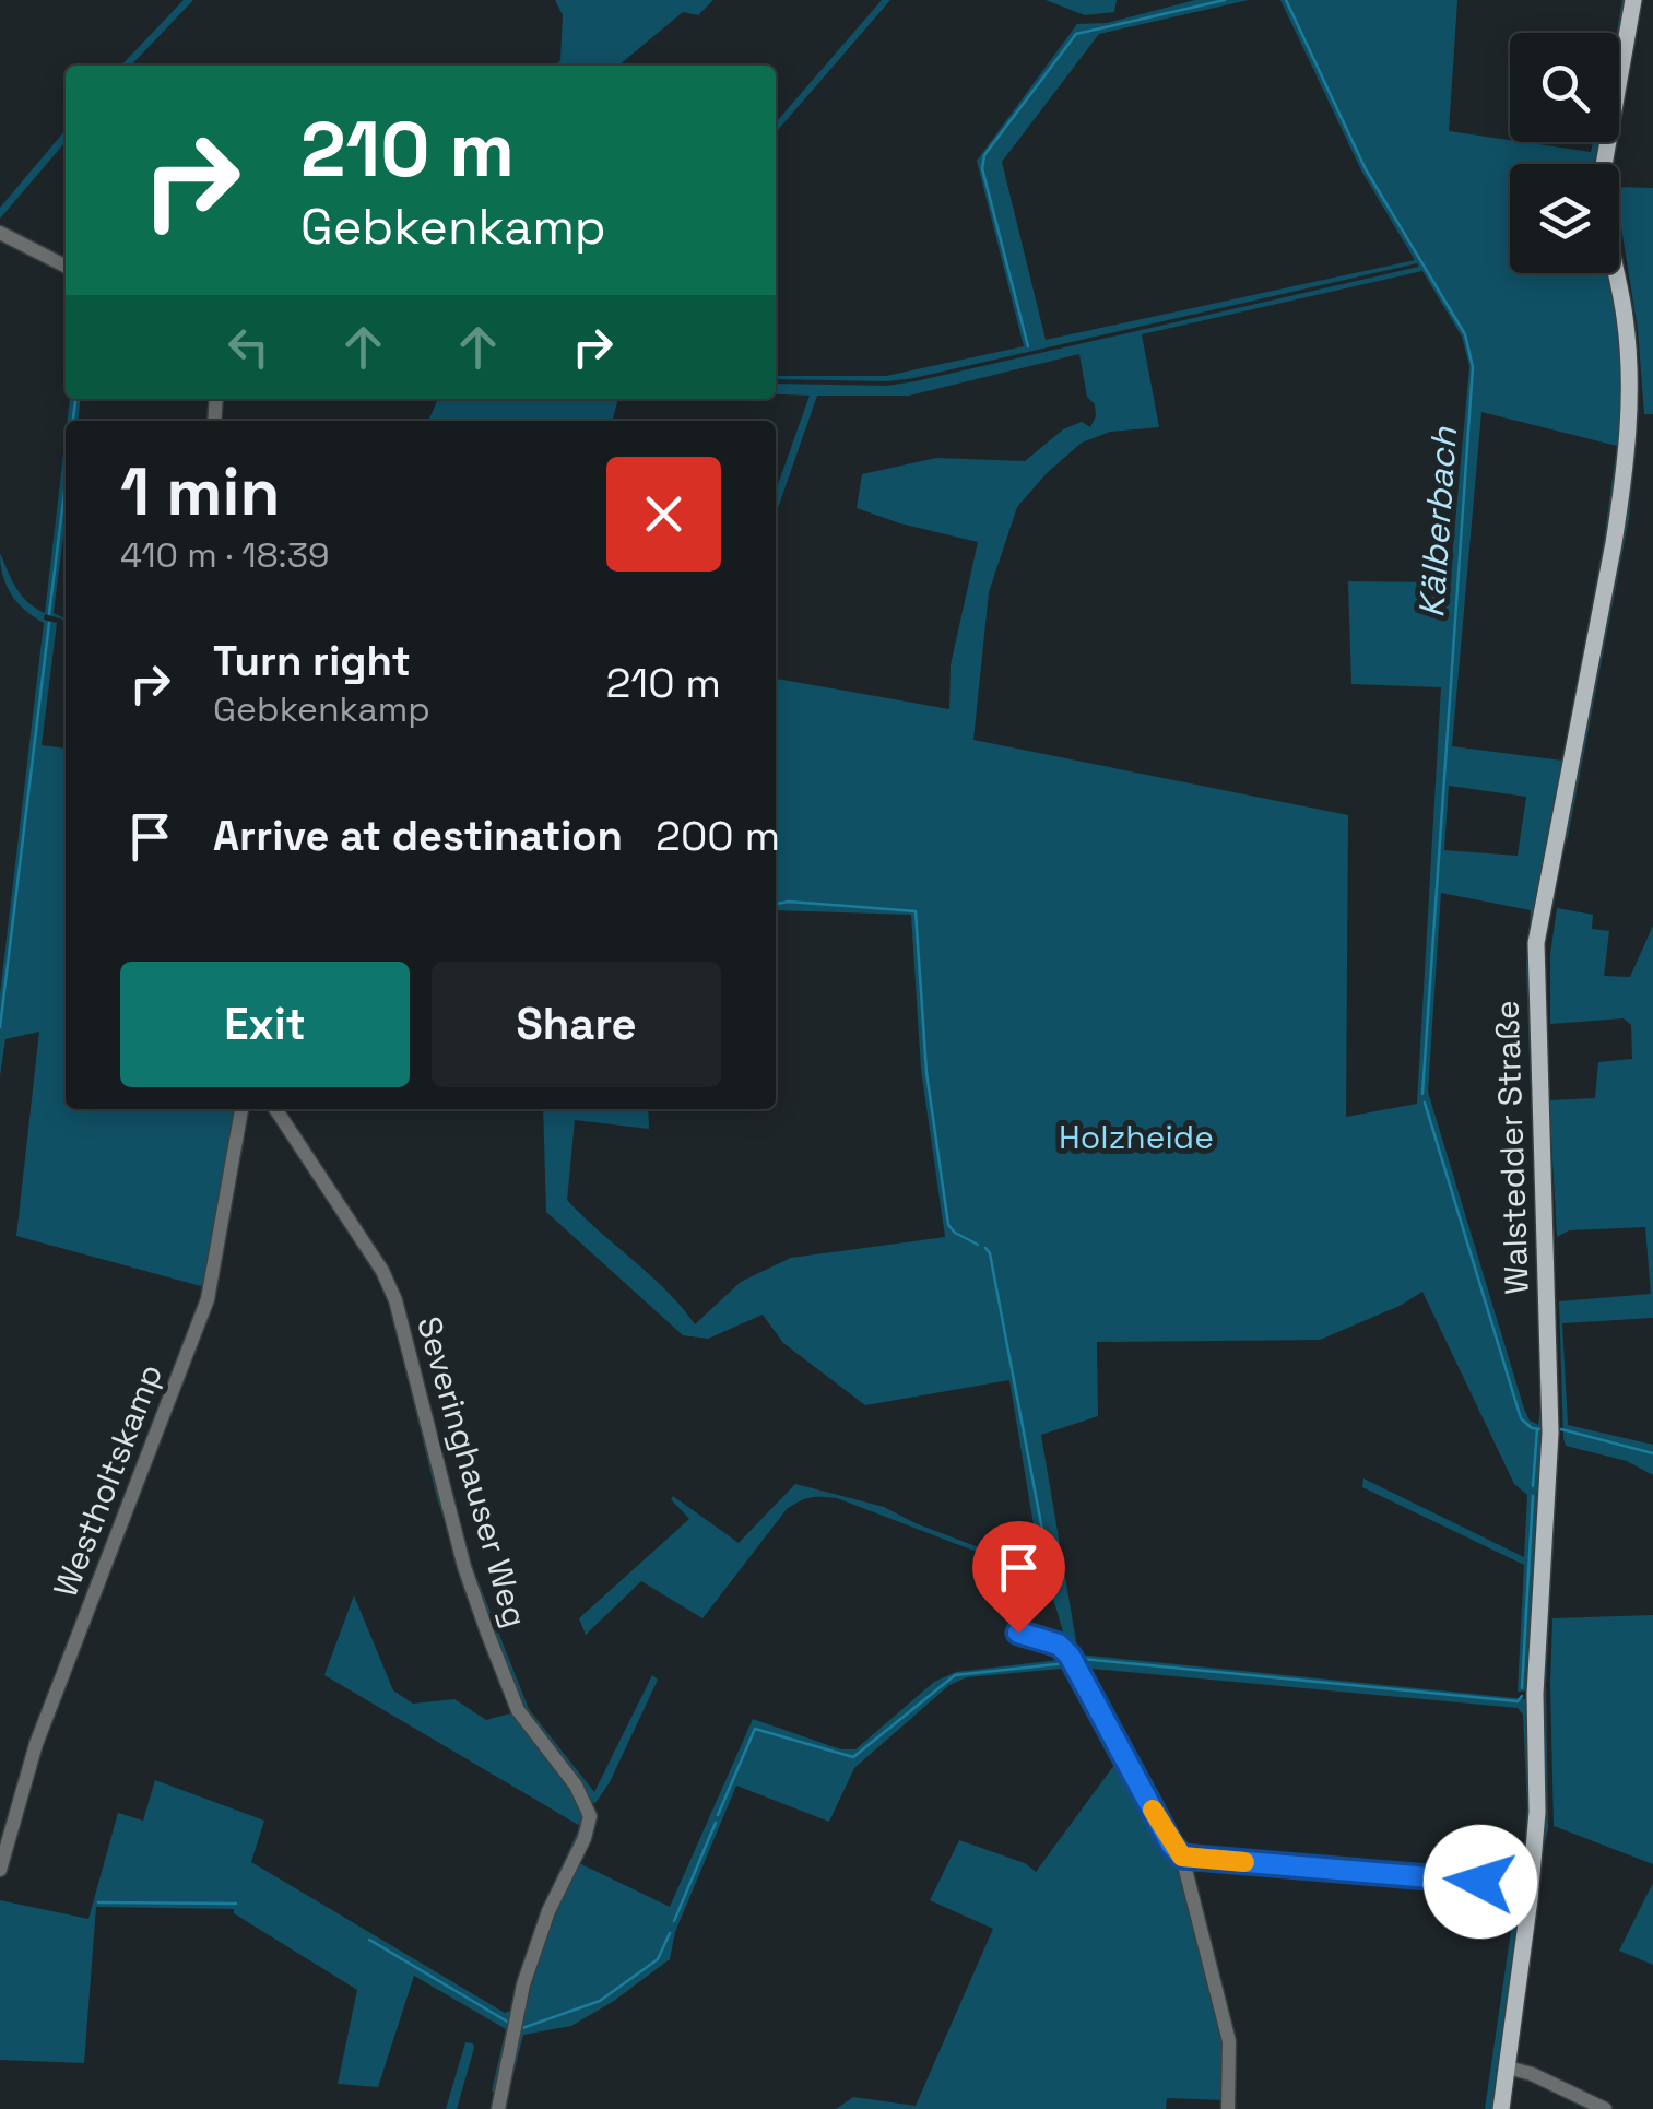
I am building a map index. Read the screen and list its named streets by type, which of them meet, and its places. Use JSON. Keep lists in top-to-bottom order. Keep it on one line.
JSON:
{"streets":{"main road":["Walstedder Straße"],"street":["Severinghauser Weg","Westholtskamp"]},"water":["Kälberbach"],"parks":["Holzheide"],"page":{"turn":["210 m","Gebkenkamp"],"heading":["1 min","410 m · 18:39"],"list":[{"name":"Turn right","note":"Gebkenkamp","value":"210 m"},{"name":"Arrive at destination","value":"200 m"}],"buttons":["Exit","Share"]}}
